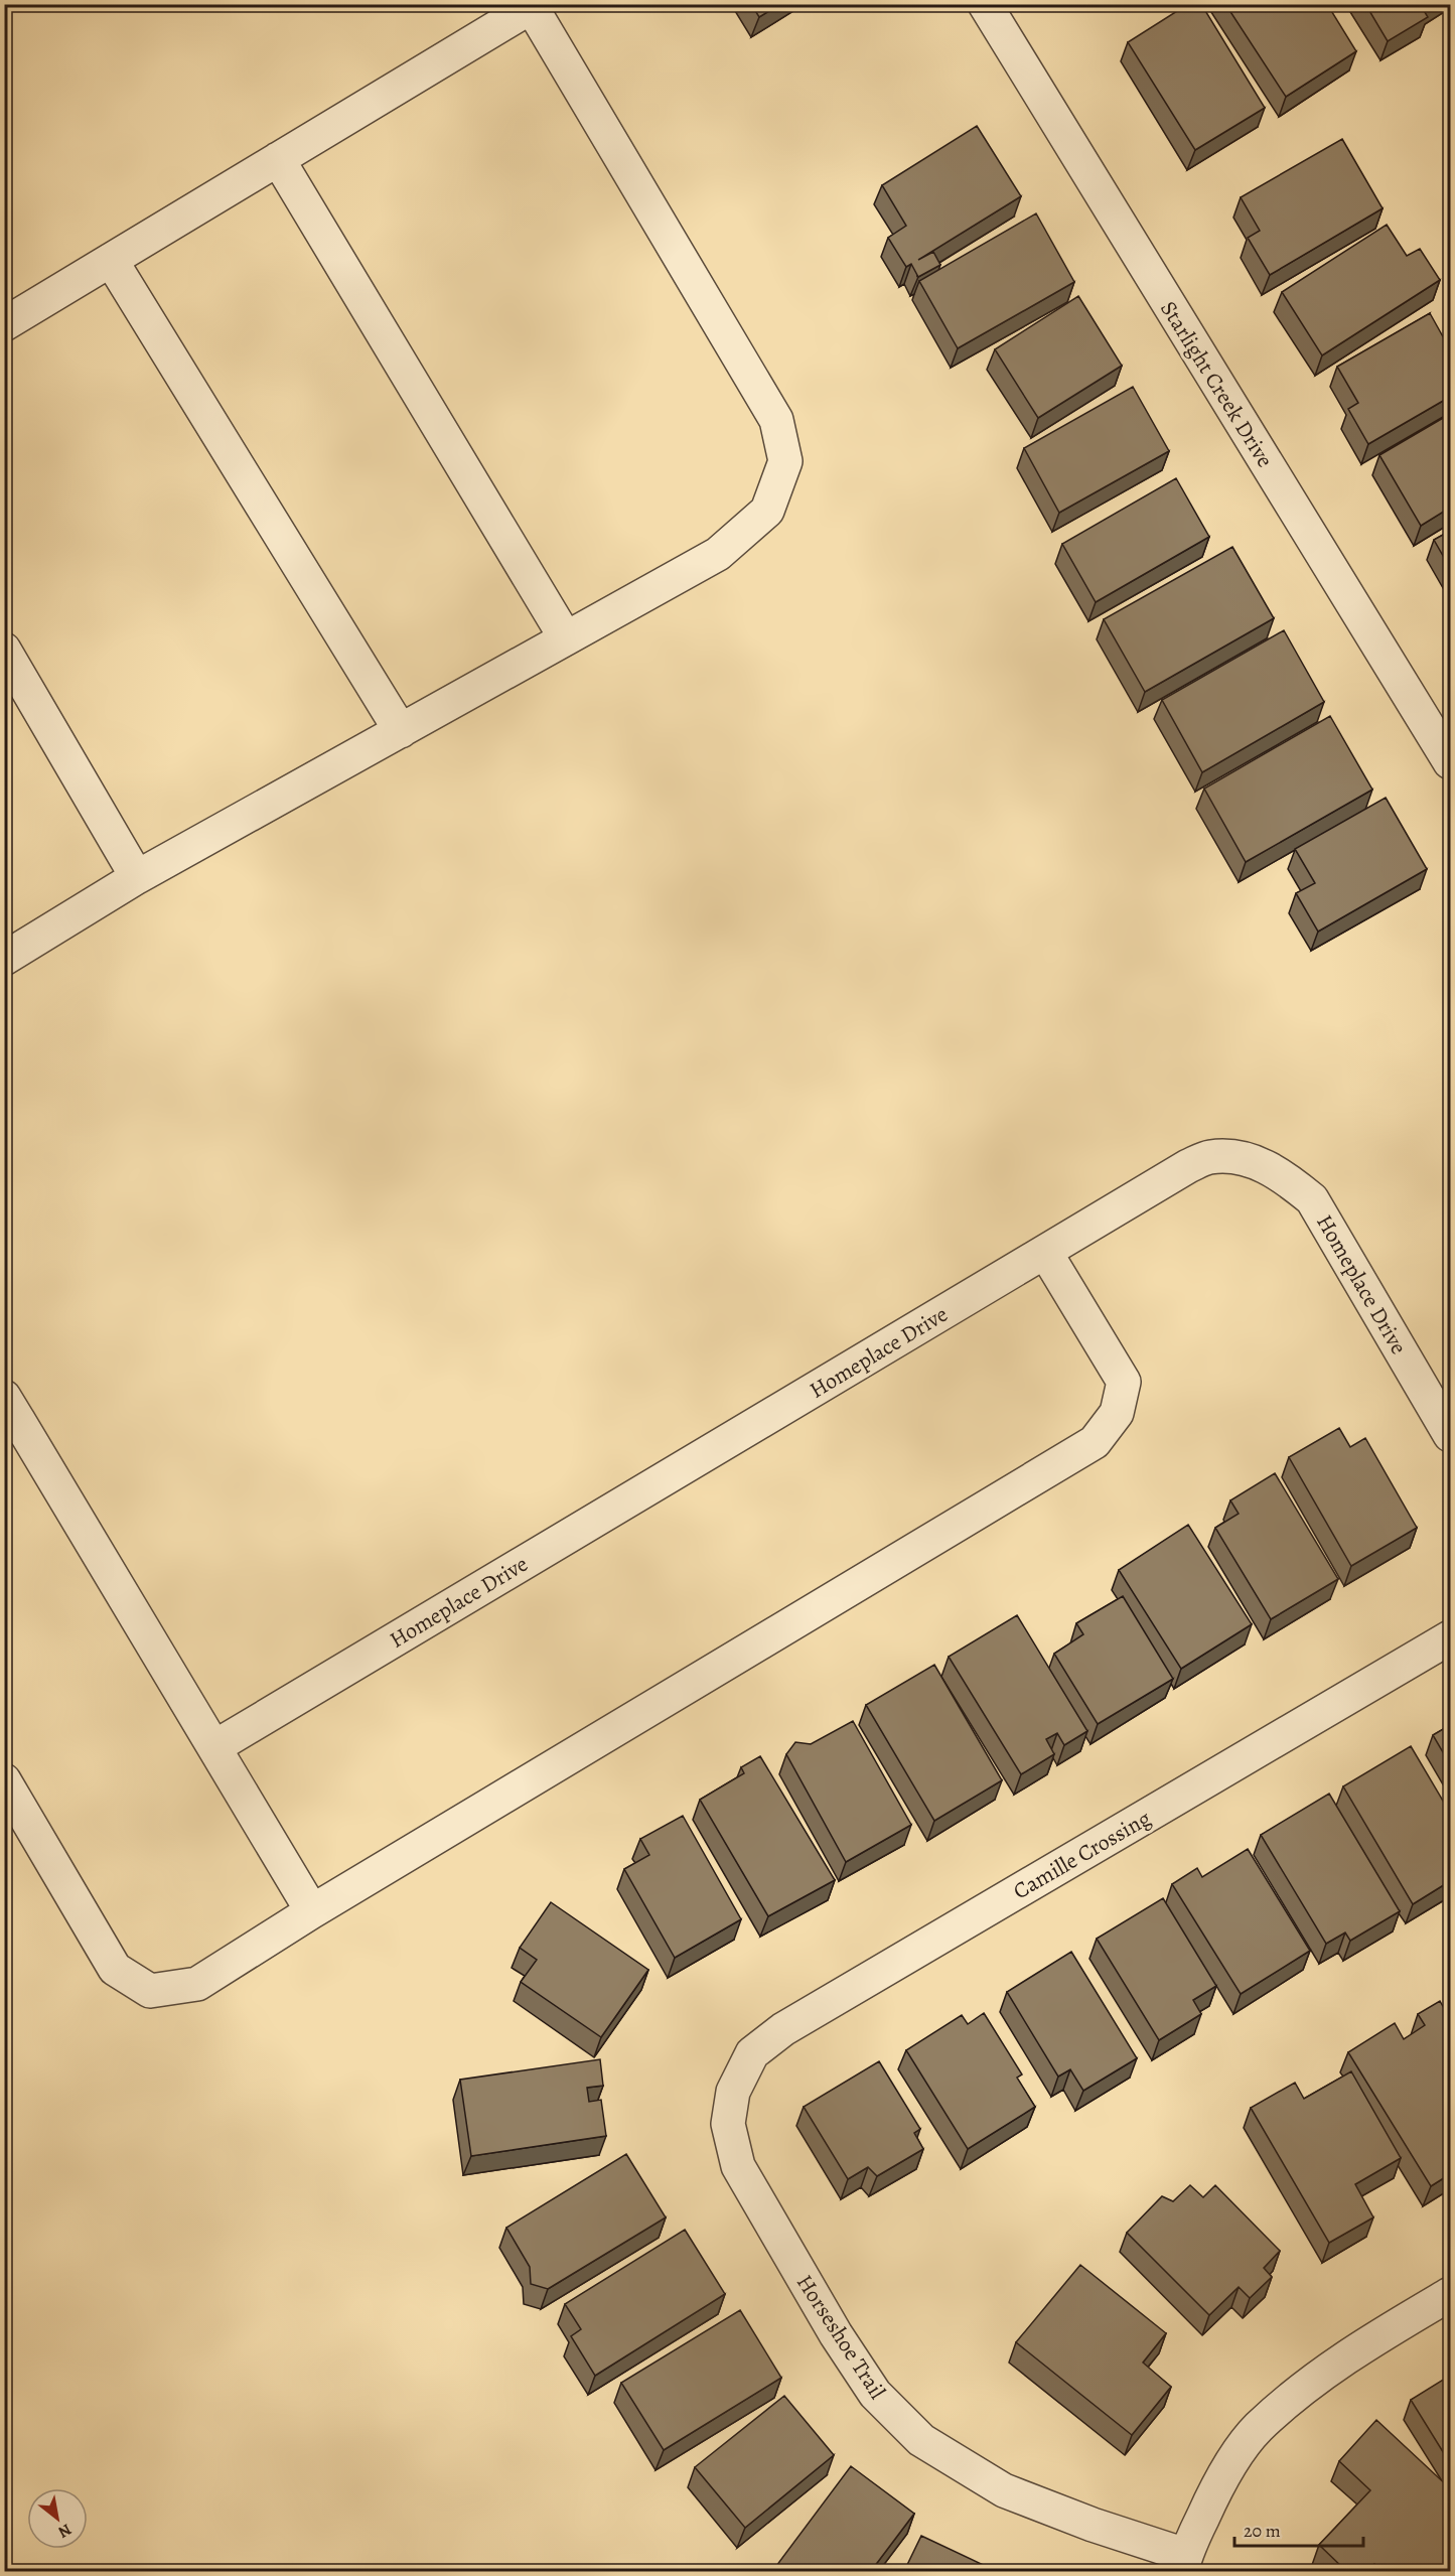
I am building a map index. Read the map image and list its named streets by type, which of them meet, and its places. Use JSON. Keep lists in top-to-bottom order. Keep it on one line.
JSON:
{"streets":{"street":["Starlight Creek Drive","Homeplace Drive","Camille Crossing","Horseshoe Trail"]},"crossings":[["Camille Crossing","Horseshoe Trail"]],"scale_bar":"20 m","north":"bottom right"}
